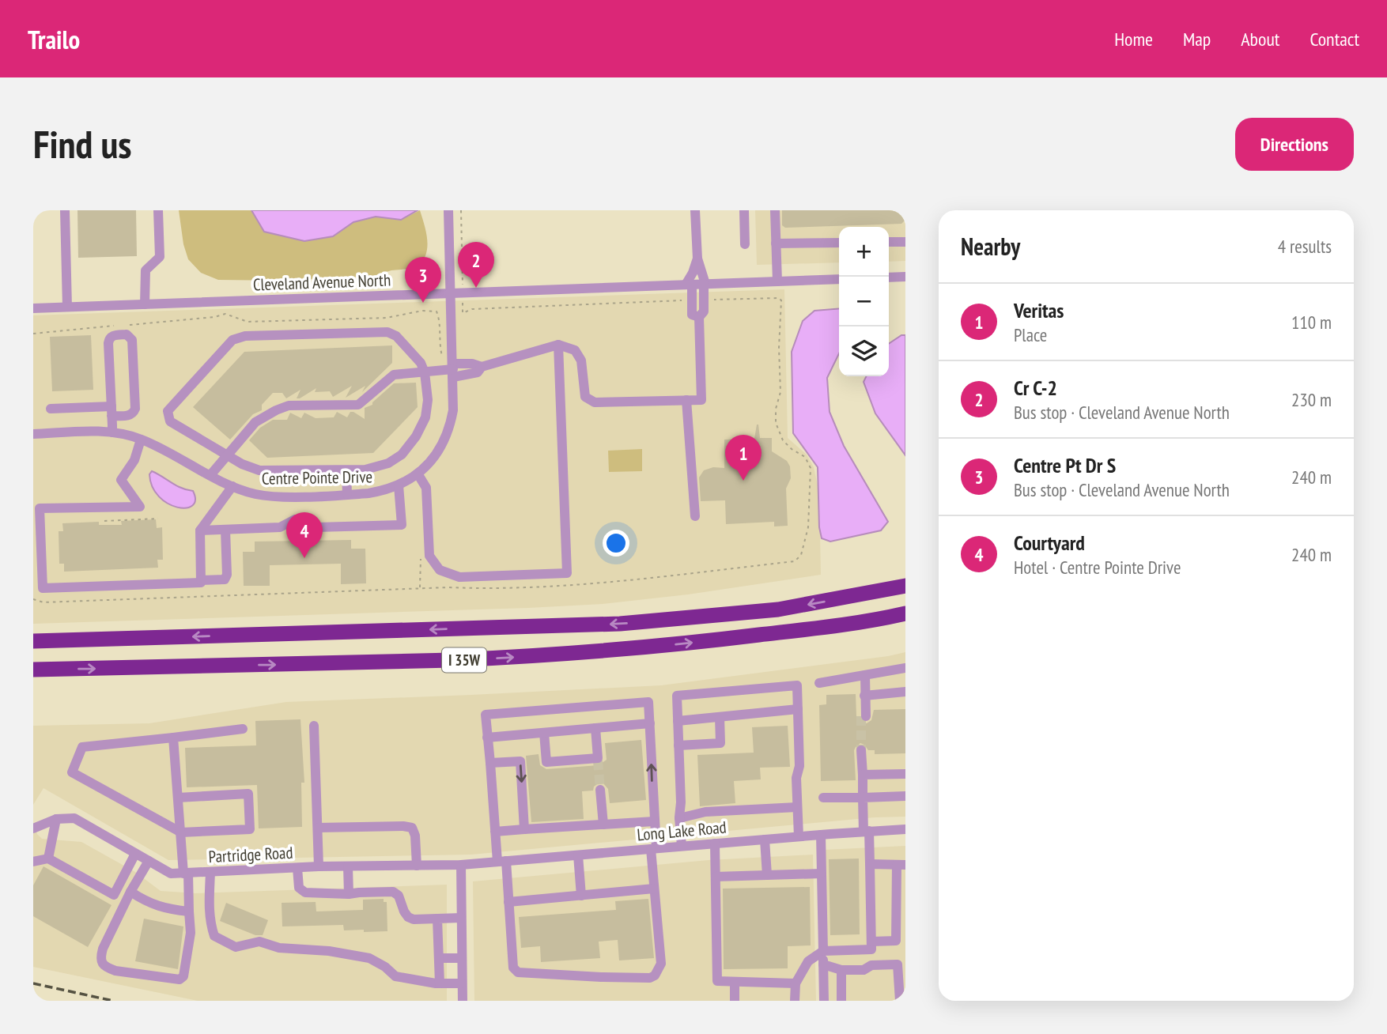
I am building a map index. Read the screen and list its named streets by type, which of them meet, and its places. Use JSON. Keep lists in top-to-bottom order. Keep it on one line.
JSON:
{"streets":{"highway":["I 35W"],"street":["Cleveland Avenue North","Centre Pointe Drive","Long Lake Road","Partridge Road"]},"crossings":[["Cleveland Avenue North","Centre Pointe Drive"],["Long Lake Road","Partridge Road"]],"page":{"header":"Trailo","nav":["Home","Map","About","Contact"],"buttons":"Directions","title":"Find us","heading":["Nearby","4 results"],"map_buttons":["+","−"],"pins":["2","3","1","4"],"list":[{"mark":"1","name":"Veritas","note":"Place","value":"110 m"},{"mark":"2","name":"Cr C-2","note":"Bus stop · Cleveland Avenue North","value":"230 m"},{"mark":"3","name":"Centre Pt Dr S","note":"Bus stop · Cleveland Avenue North","value":"240 m"},{"mark":"4","name":"Courtyard","note":"Hotel · Centre Pointe Drive","value":"240 m"}]}}
